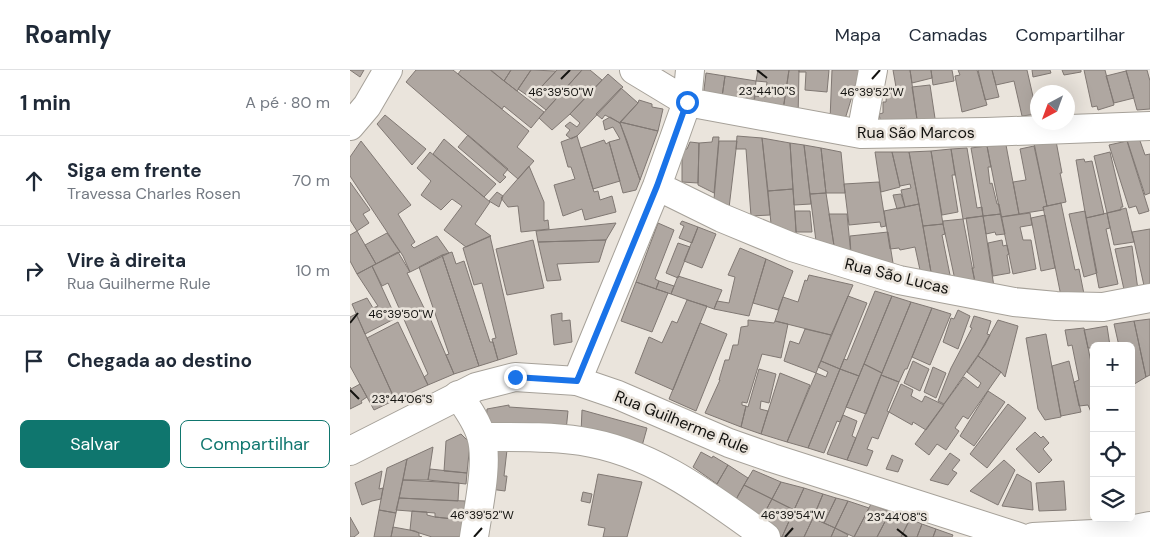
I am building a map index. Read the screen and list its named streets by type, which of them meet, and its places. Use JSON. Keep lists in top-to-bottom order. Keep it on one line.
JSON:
{"streets":{"street":["Rua São Marcos","Rua São Lucas","Rua Guilherme Rule"]},"north":"bottom left","page":{"header":"Roamly","nav":["Mapa","Camadas","Compartilhar"],"heading":["1 min","A pé · 80 m"],"list":[["Siga em frente","Travessa Charles Rosen","70 m"],["Vire à direita","Rua Guilherme Rule","10 m"],"Chegada ao destino"],"map_buttons":["+","−"],"buttons":["Salvar","Compartilhar"]},"coordinates":["23°44'10\"S","46°39'50\"W","46°39'52\"W","23°44'06\"S","46°39'54\"W","23°44'08\"S"]}
